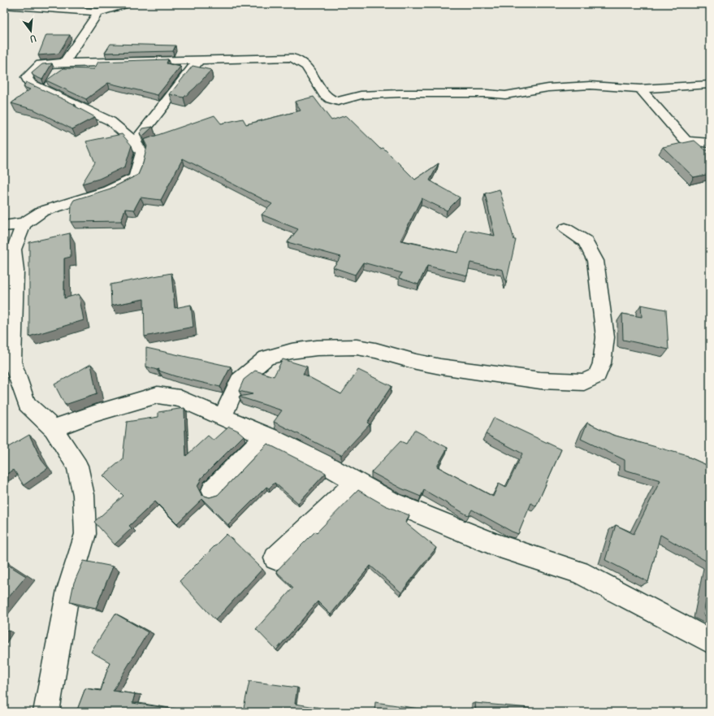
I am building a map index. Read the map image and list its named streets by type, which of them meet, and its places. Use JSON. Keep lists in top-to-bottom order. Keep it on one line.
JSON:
{"north":"bottom"}
